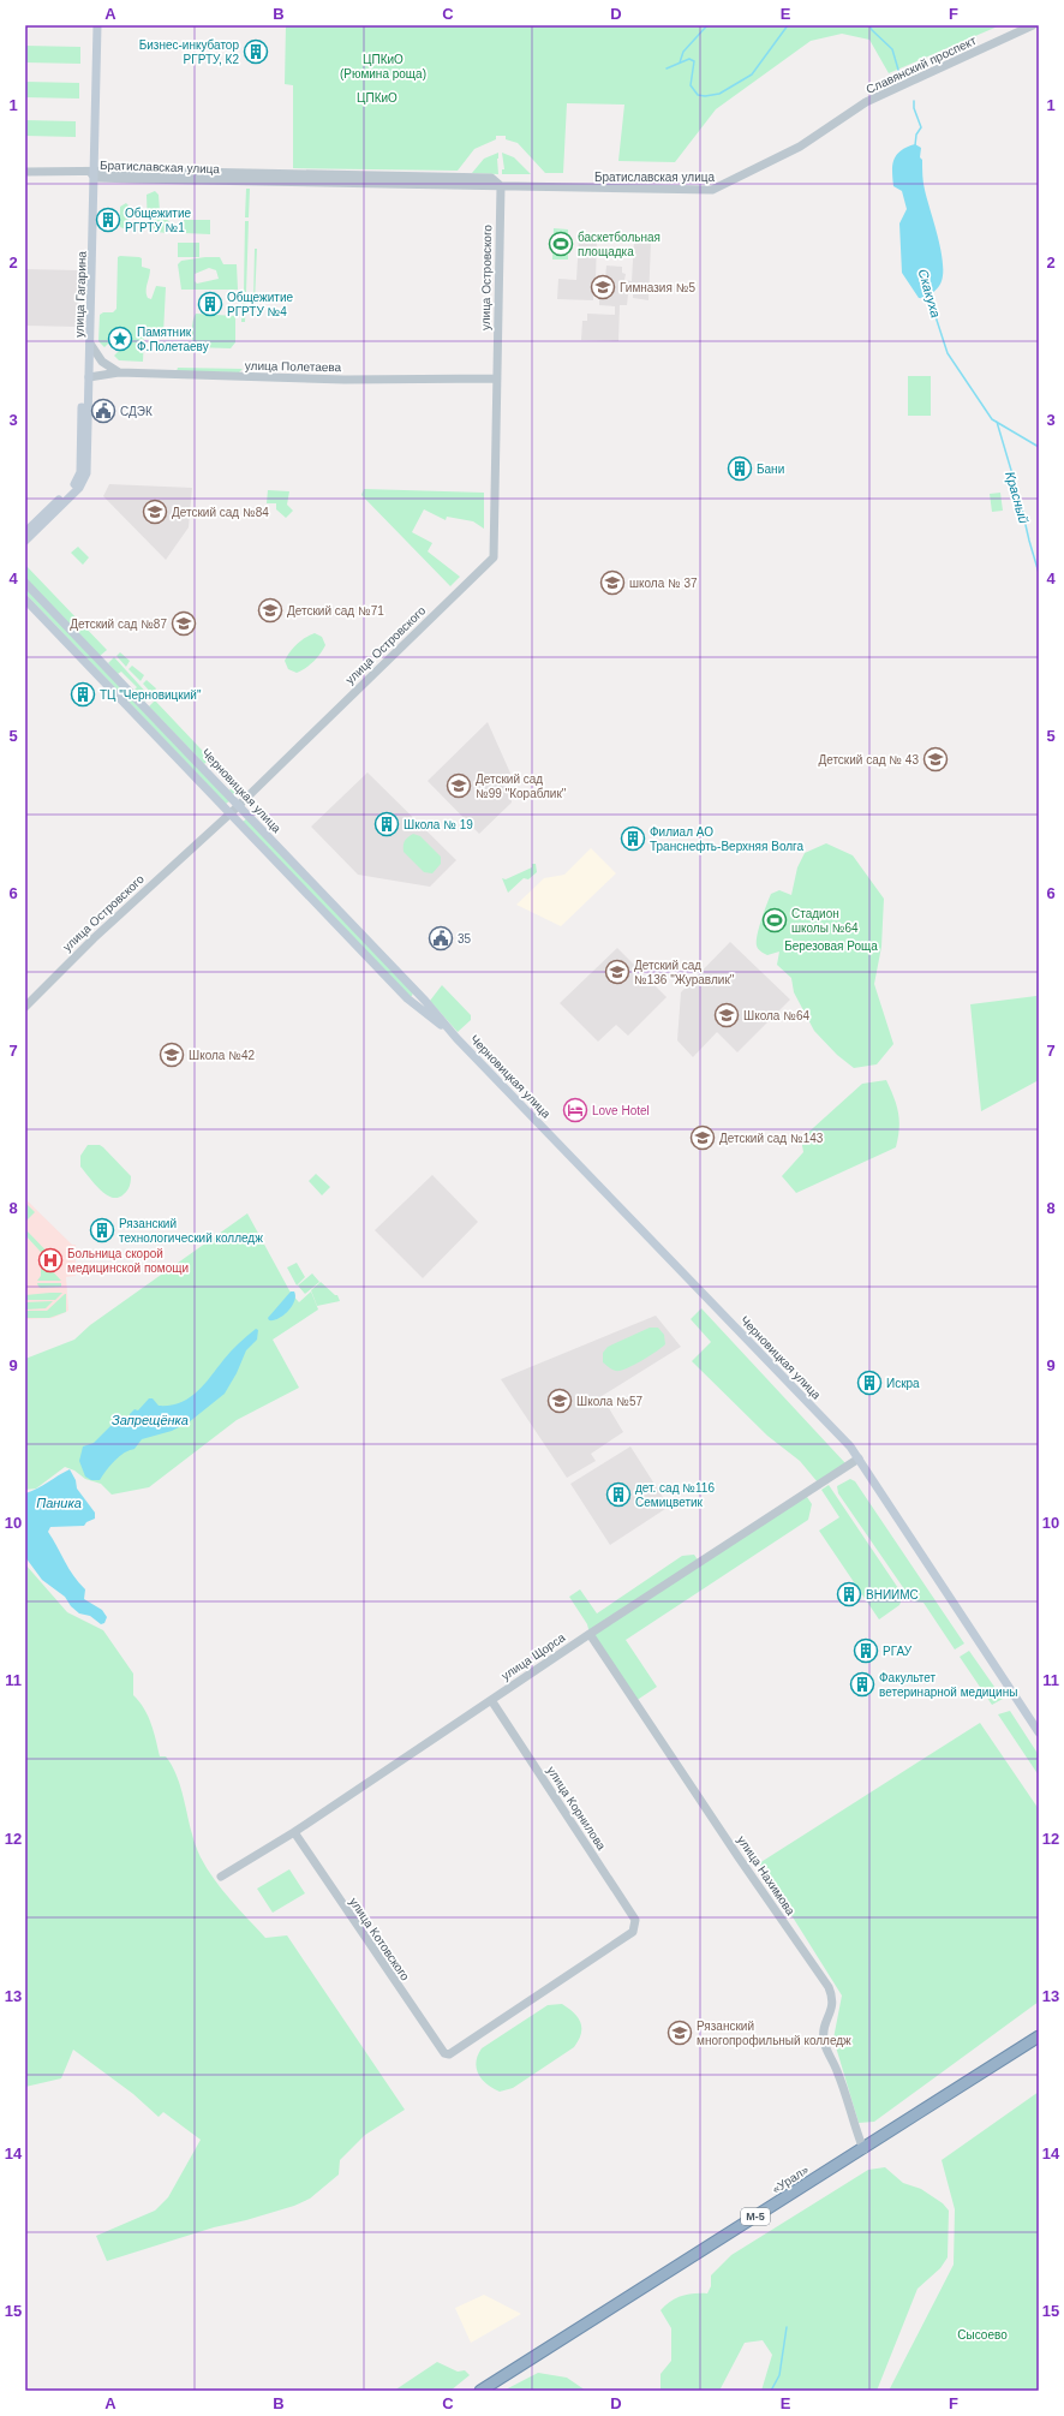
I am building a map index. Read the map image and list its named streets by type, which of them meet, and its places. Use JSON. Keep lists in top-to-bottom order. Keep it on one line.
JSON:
{"streets":{"highway":["«Урал»","М-5"],"main road":["улица Гагарина","Черновицкая улица"],"street":["Славянский проспект","Братиславская улица","улица Островского","улица Полетаева","улица Щорса","улица Корнилова","улица Нахимова","улица Котовского"]},"crossings":[["Славянский проспект","Братиславская улица"],["Братиславская улица","улица Островского"],["Братиславская улица","улица Гагарина"],["улица Островского","улица Полетаева"],["улица Островского","Черновицкая улица"],["улица Гагарина","улица Полетаева"],["Черновицкая улица","улица Щорса"],["улица Щорса","улица Корнилова"],["улица Щорса","улица Нахимова"],["улица Щорса","улица Котовского"],["улица Корнилова","улица Котовского"],["улица Нахимова","«Урал»"]],"water":["Скакуха","Красный","Запрещёнка","Паника"],"parks":["ЦПКиО (Рюмина роща)","ЦПКиО","Березовая Роща","Сысоево"],"places":{"building":["Бизнес-инкубатор РГРТУ, К2","Общежитие РГРТУ №1","Общежитие РГРТУ №4","Бани","ТЦ \"Черновицкий\"","Школа № 19","Филиал АО Транснефть-Верхняя Волга","Рязанский технологический колледж","Искра","дет. сад №116 Семицветик","ВНИИМС","РГАУ","Факультет ветеринарной медицины"],"sports":["баскетбольная площадка","Стадион школы №64"],"school or university":["Гимназия №5","Детский сад №84","школа № 37","Детский сад №71","Детский сад №87","Детский сад № 43","Детский сад №99 \"Кораблик\"","Детский сад №136 \"Журавлик\"","Школа №64","Школа №42","Детский сад №143","Школа №57","Рязанский многопрофильный колледж"],"place":["Памятник Ф.Полетаеву"],"public building":["СДЭК","35"],"hotel":["Love Hotel"],"hospital":["Больница скорой медицинской помощи"]},"grid":{"columns":["A","B","C","D","E","F"],"rows":["1","2","3","4","5","6","7","8","9","10","11","12","13","14","15"]}}
